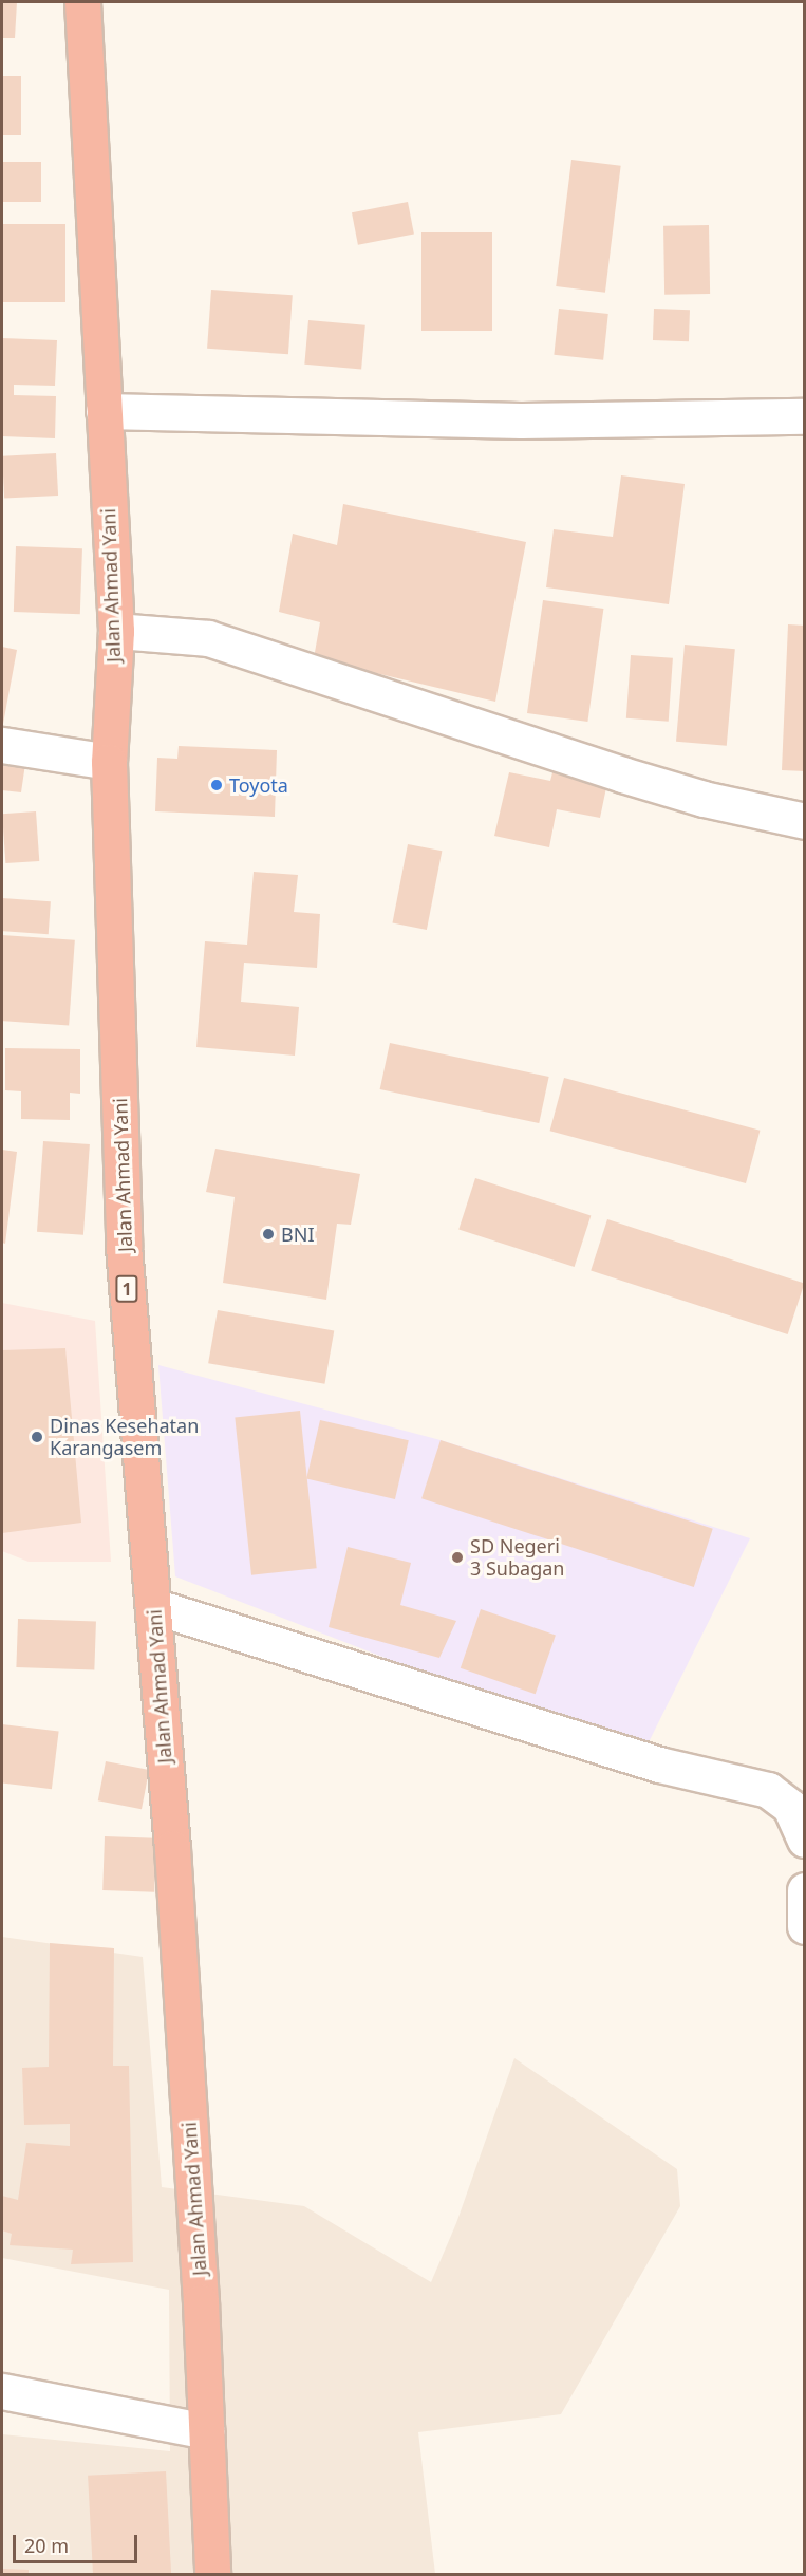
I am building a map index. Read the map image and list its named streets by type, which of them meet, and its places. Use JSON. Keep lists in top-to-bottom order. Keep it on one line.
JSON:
{"streets":{"highway":["Jalan Ahmad Yani","1"]},"places":["Toyota","BNI","Dinas Kesehatan Karangasem","SD Negeri 3 Subagan"],"scale_bar":"20 m"}
